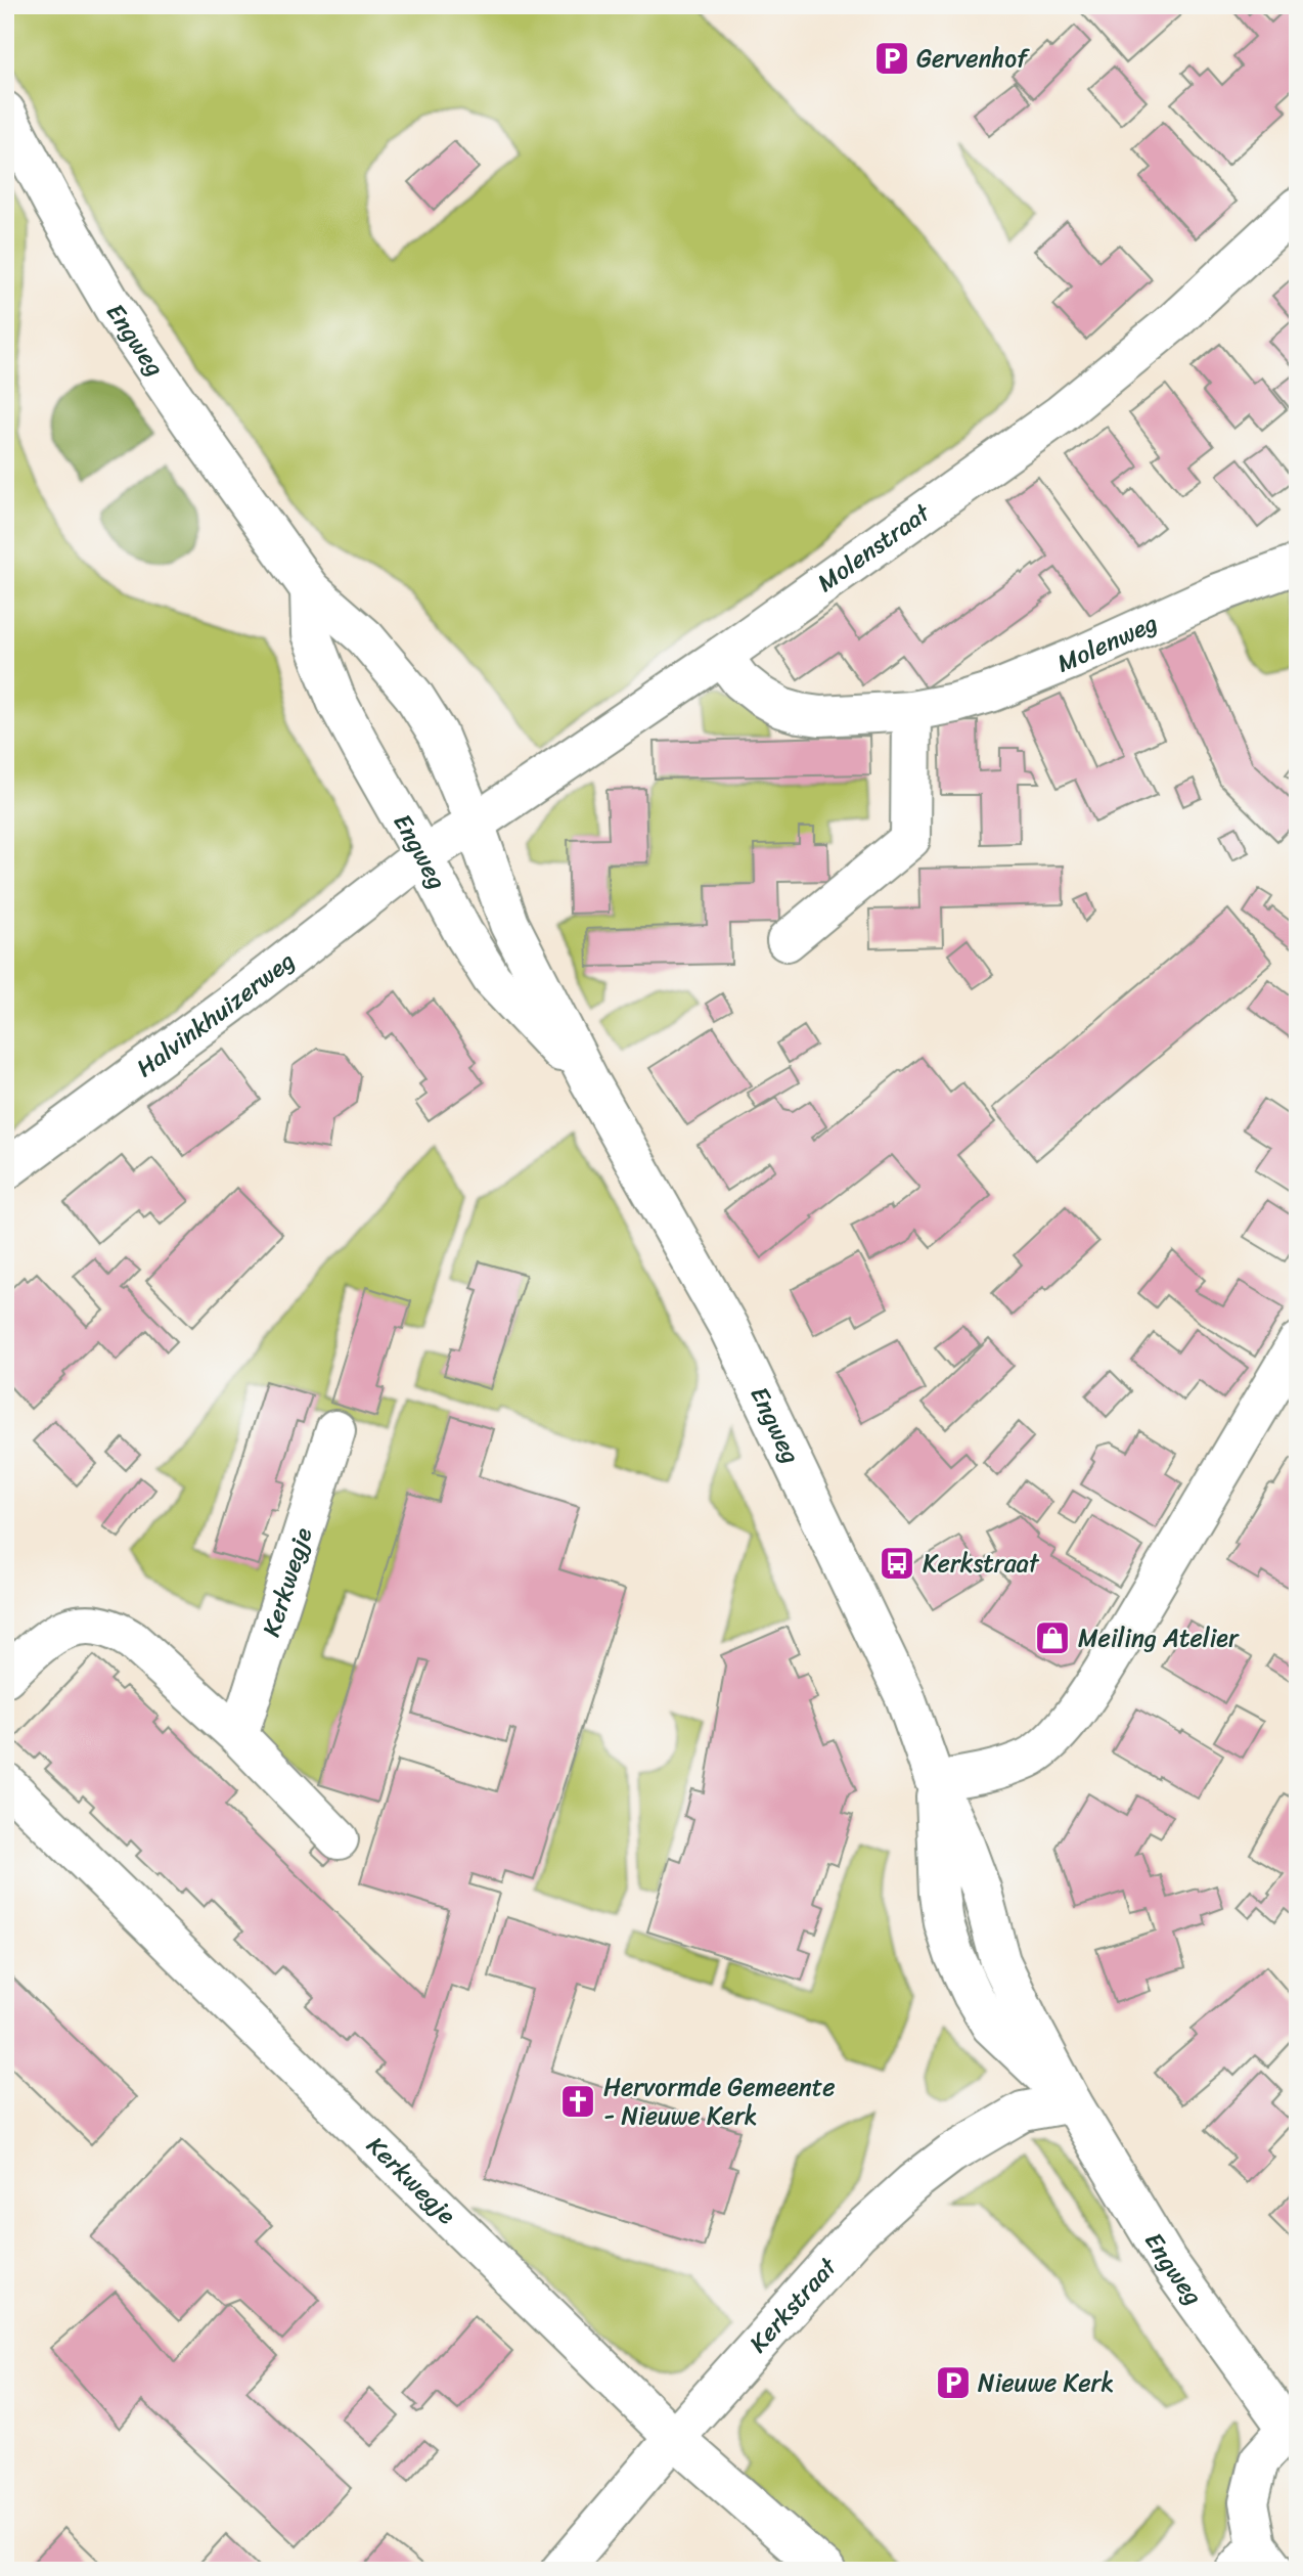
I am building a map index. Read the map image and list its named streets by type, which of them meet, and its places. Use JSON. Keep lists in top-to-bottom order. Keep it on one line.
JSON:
{"streets":{"street":["Engweg","Molenstraat","Molenweg","Halvinkhuizerweg","Kerkwegje","Kerkstraat"]},"crossings":[["Engweg","Molenstraat"],["Engweg","Halvinkhuizerweg"],["Engweg","Kerkstraat"],["Molenstraat","Molenweg"],["Molenstraat","Halvinkhuizerweg"],["Kerkwegje","Kerkstraat"]],"places":{"parking":["Gervenhof","Nieuwe Kerk"],"bus stop":["Kerkstraat"],"shop":["Meiling Atelier"],"church":["Hervormde Gemeente - Nieuwe Kerk"]}}
